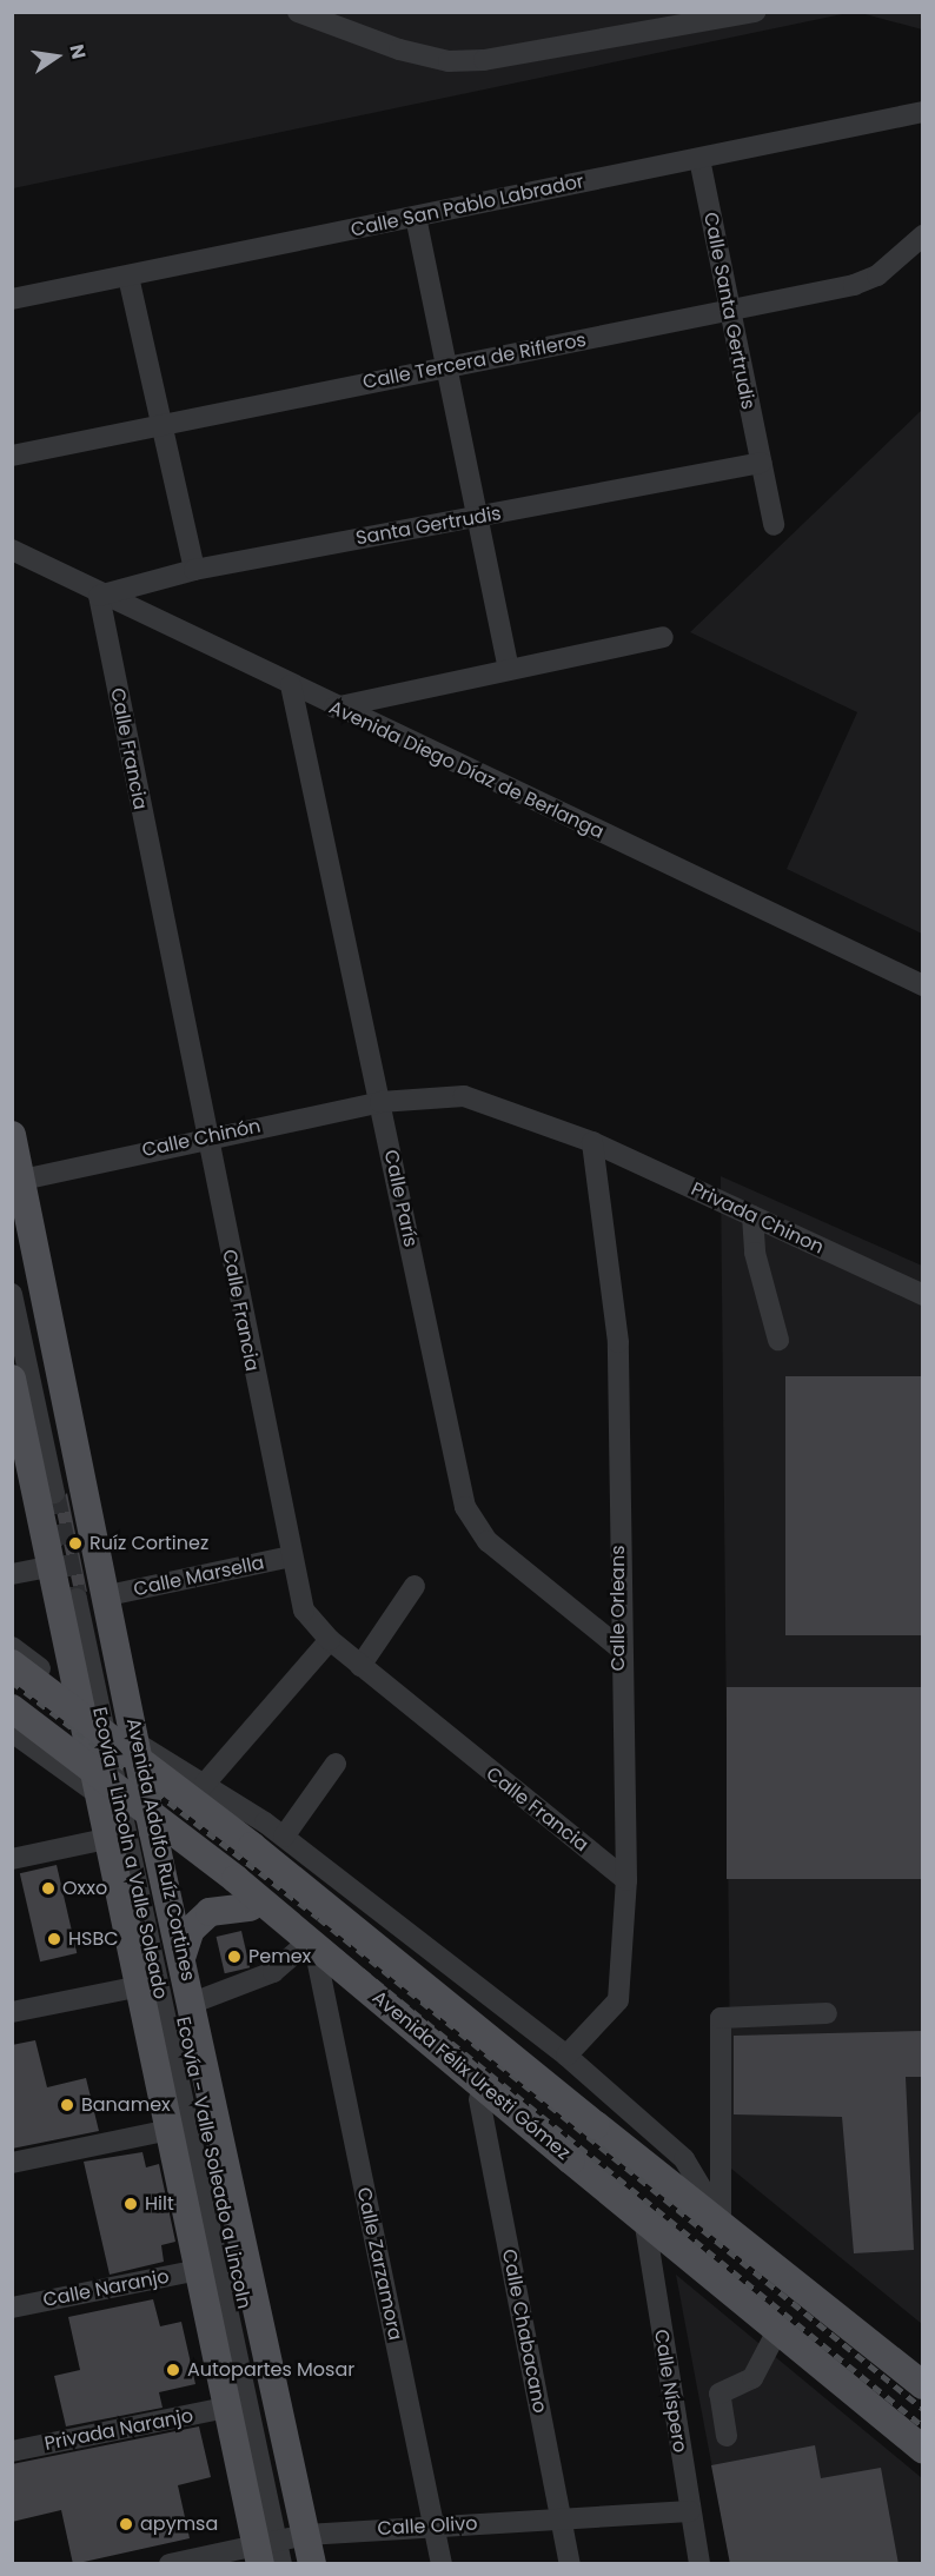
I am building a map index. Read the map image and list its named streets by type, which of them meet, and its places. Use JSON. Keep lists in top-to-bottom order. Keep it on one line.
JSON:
{"streets":{"main road":["Avenida Adolfo Ruíz Cortines","Avenida Félix Uresti Gómez"],"street":["Calle San Pablo Labrador","Calle Santa Gertrudis","Calle Tercera de Rifleros","Santa Gertrudis","Calle Francia","Avenida Diego Díaz de Berlanga","Calle Chinón","Calle París","Privada Chinon","Calle Marsella","Calle Orleans","Ecovía - Lincoln a Valle Soleado","Ecovía - Valle Soleado a Lincoln","Calle Zarzamora","Calle Naranjo","Calle Chabacano","Calle Níspero","Privada Naranjo","Calle Olivo"]},"crossings":[["Calle San Pablo Labrador","Calle Santa Gertrudis"],["Calle Santa Gertrudis","Calle Tercera de Rifleros"],["Calle Santa Gertrudis","Santa Gertrudis"],["Santa Gertrudis","Calle Francia"],["Santa Gertrudis","Avenida Diego Díaz de Berlanga"],["Calle Francia","Avenida Diego Díaz de Berlanga"],["Calle Francia","Calle Chinón"],["Calle Francia","Calle Marsella"],["Calle Francia","Calle Orleans"],["Avenida Diego Díaz de Berlanga","Calle París"],["Calle Chinón","Calle París"],["Calle Chinón","Privada Chinon"],["Calle Chinón","Calle Orleans"],["Calle Chinón","Avenida Adolfo Ruíz Cortines"],["Calle París","Calle Orleans"],["Privada Chinon","Calle Orleans"],["Calle Marsella","Avenida Adolfo Ruíz Cortines"],["Calle Marsella","Ecovía - Lincoln a Valle Soleado"],["Avenida Adolfo Ruíz Cortines","Ecovía - Lincoln a Valle Soleado"],["Avenida Adolfo Ruíz Cortines","Ecovía - Valle Soleado a Lincoln"],["Avenida Adolfo Ruíz Cortines","Calle Naranjo"],["Avenida Adolfo Ruíz Cortines","Privada Naranjo"],["Avenida Adolfo Ruíz Cortines","Calle Olivo"],["Ecovía - Lincoln a Valle Soleado","Ecovía - Valle Soleado a Lincoln"],["Ecovía - Lincoln a Valle Soleado","Calle Olivo"],["Avenida Félix Uresti Gómez","Calle Níspero"],["Ecovía - Valle Soleado a Lincoln","Calle Olivo"],["Calle Zarzamora","Calle Olivo"],["Calle Chabacano","Calle Olivo"],["Calle Níspero","Calle Olivo"]],"places":["Ruíz Cortinez","Oxxo","HSBC","Pemex","Banamex","Hilt","Autopartes Mosar","apymsa"],"north":"right"}
